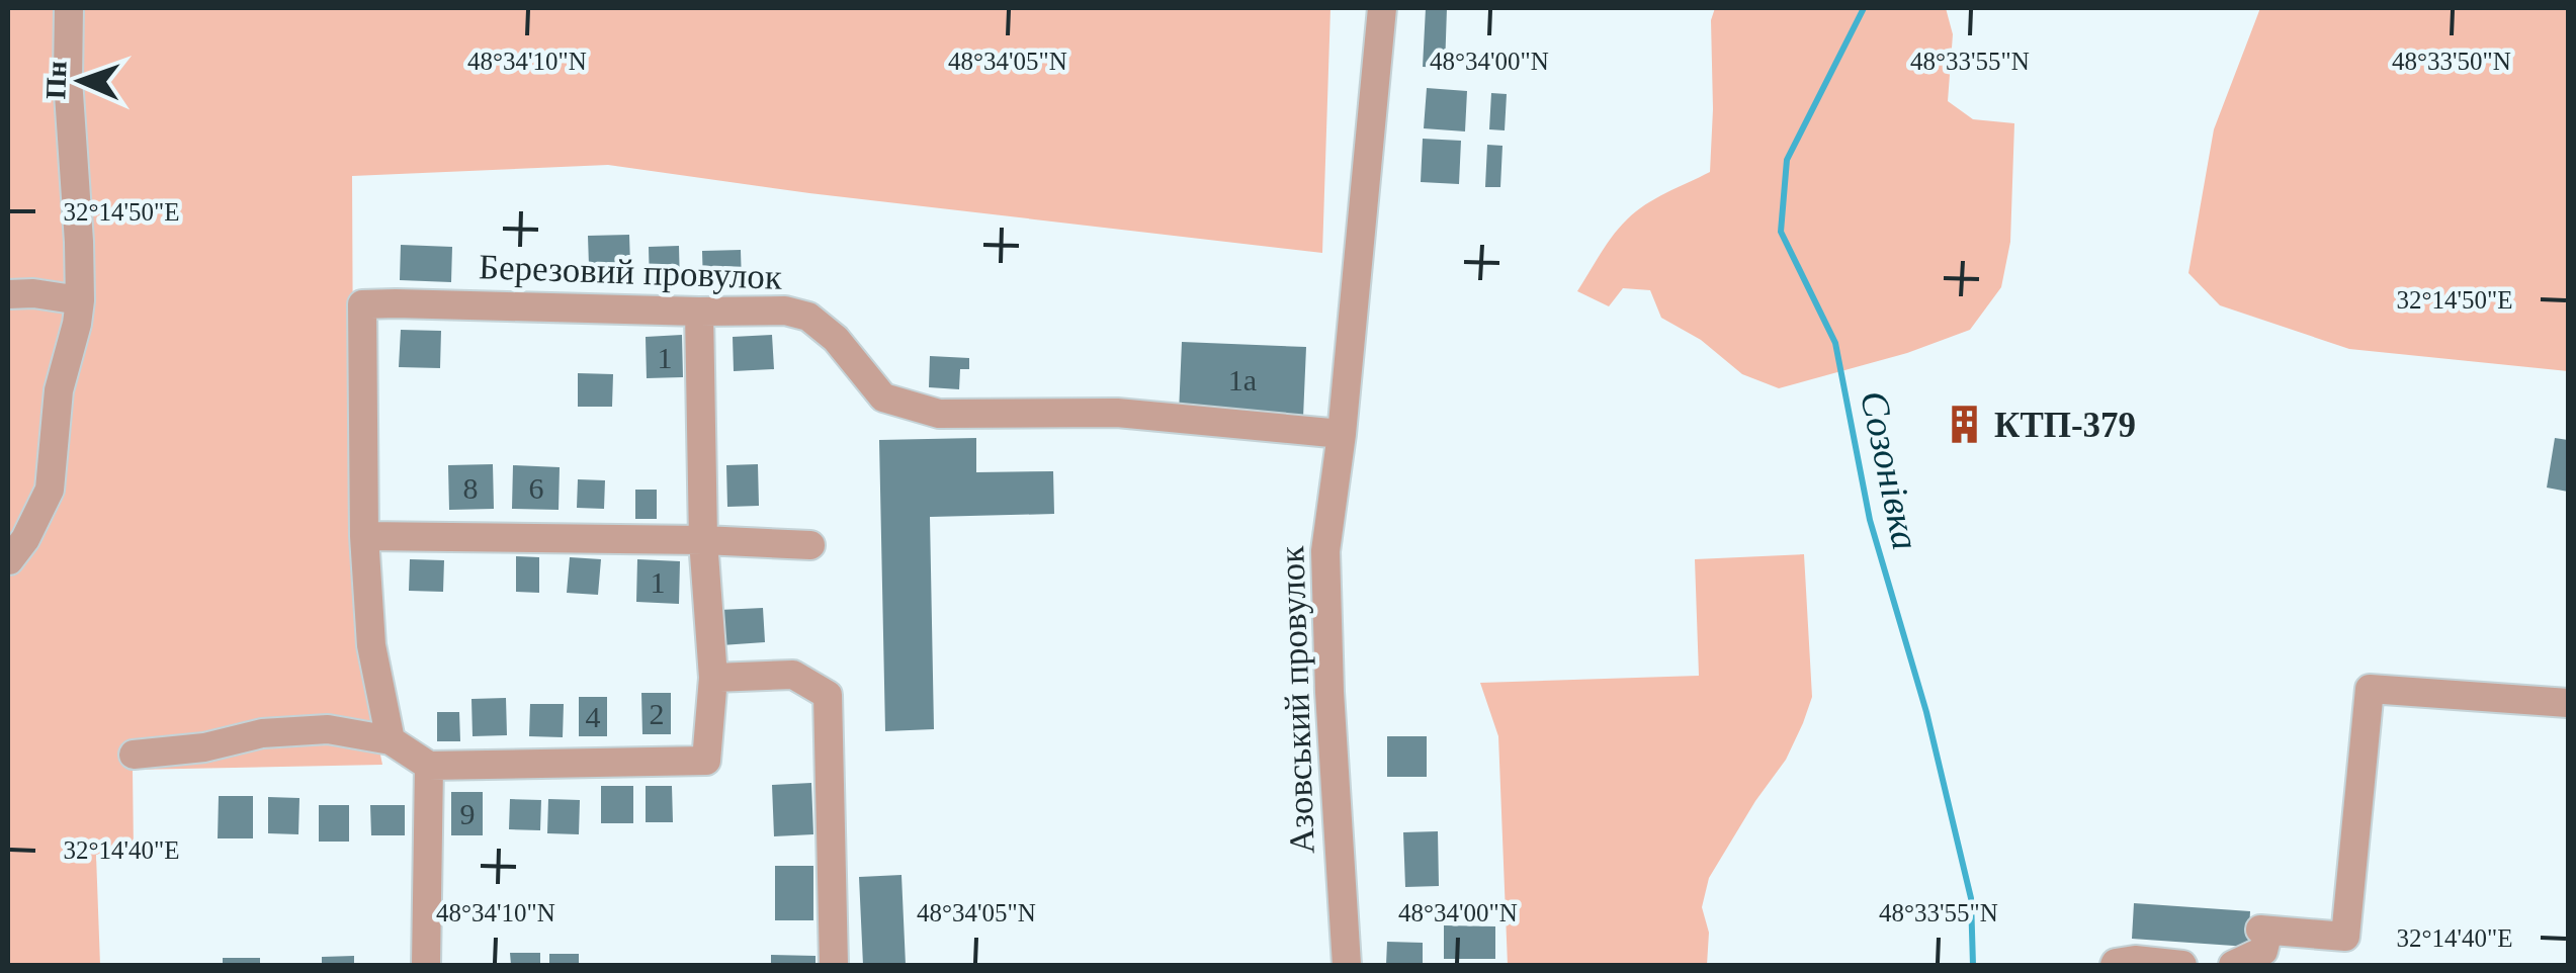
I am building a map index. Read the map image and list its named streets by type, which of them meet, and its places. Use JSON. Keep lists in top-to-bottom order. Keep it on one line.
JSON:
{"streets":{"street":["Березовий провулок","Азовський провулок"]},"crossings":[["Березовий провулок","Азовський провулок"]],"water":["Созонівка"],"places":{"building":["КТП-379"]},"house_numbers":["1","1а","8","6","1","2","4","9"],"north":"left","coordinates":["48°34'10\"N","48°34'05\"N","48°34'00\"N","48°33'55\"N","48°33'50\"N","32°14'50\"E","32°14'40\"E"]}
